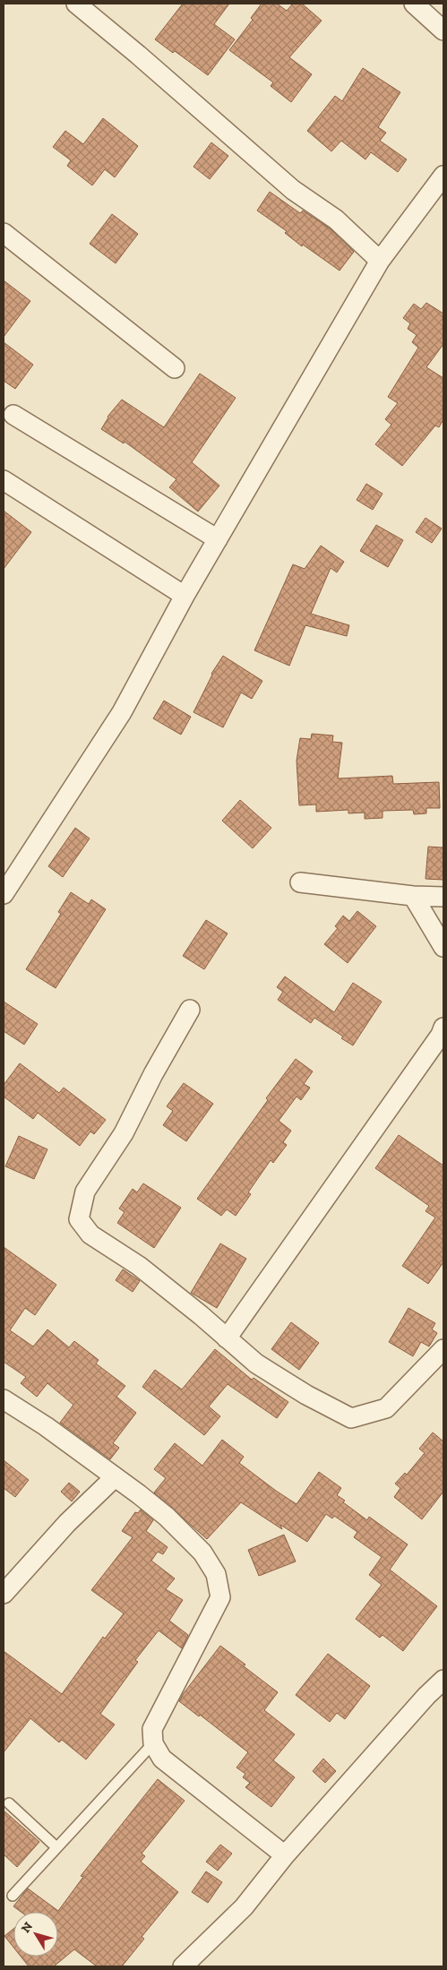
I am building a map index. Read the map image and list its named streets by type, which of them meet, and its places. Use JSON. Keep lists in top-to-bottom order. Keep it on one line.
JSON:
{"north":"top left"}
